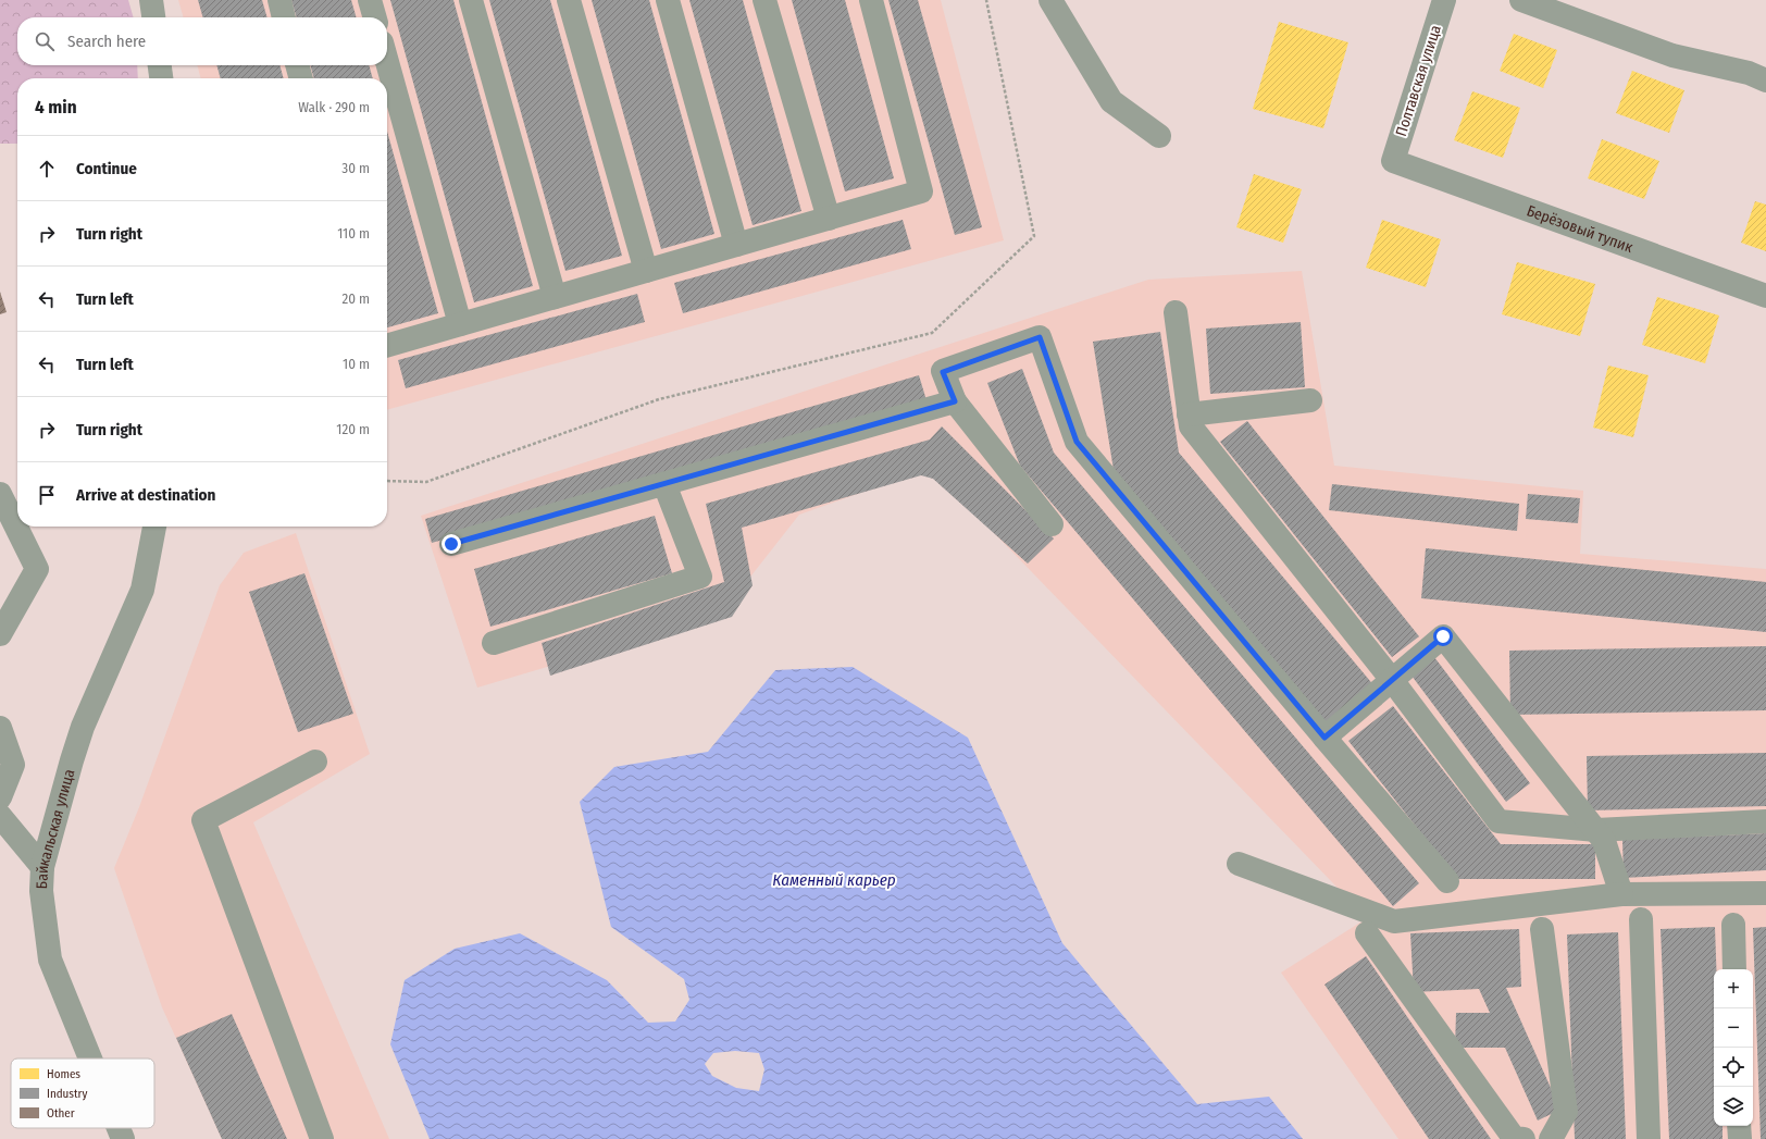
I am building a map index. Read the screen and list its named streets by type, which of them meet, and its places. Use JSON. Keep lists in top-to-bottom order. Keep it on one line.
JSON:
{"streets":{"street":["Полтавская улица","Берёзовый тупик","Байкальская улица"]},"crossings":[["Полтавская улица","Берёзовый тупик"]],"water":["Каменный карьер"],"legend":["Homes","Industry","Other"],"page":{"search":"Search here","heading":["4 min","Walk · 290 m"],"list":[["Continue","30 m"],["Turn right","110 m"],["Turn left","20 m"],["Turn left","10 m"],["Turn right","120 m"],"Arrive at destination"],"map_buttons":["+","−"]}}
